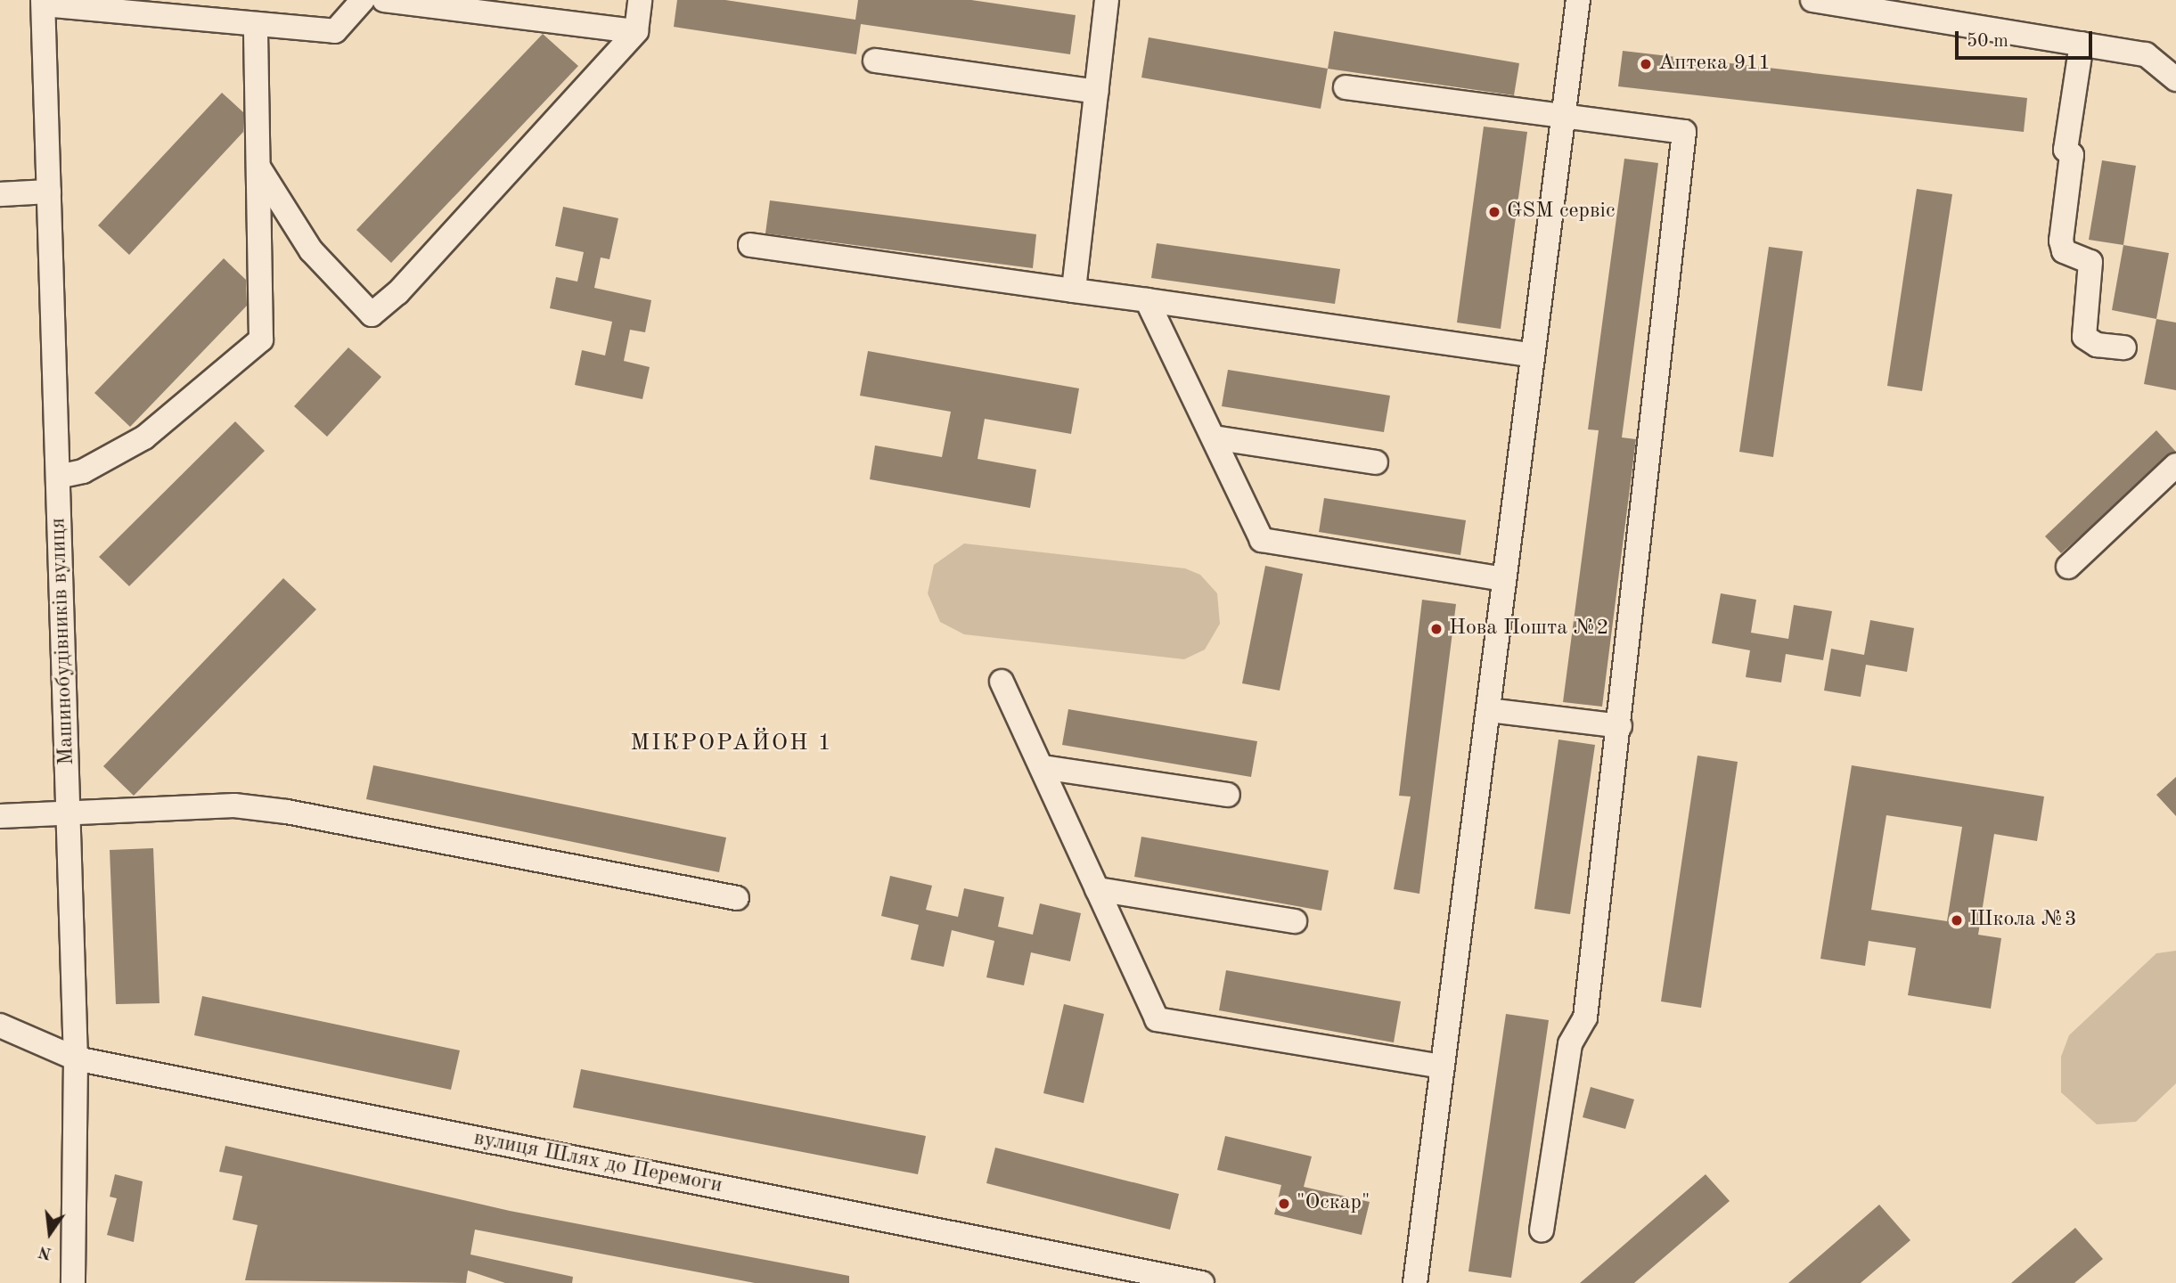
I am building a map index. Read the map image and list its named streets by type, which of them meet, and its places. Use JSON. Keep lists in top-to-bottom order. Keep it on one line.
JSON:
{"streets":{"street":["Машинобудівників вулиця","вулиця Шлях до Перемоги"]},"crossings":[["Машинобудівників вулиця","вулиця Шлях до Перемоги"]],"districts":["МІКРОРАЙОН 1"],"places":["Аптека 911","GSM сервіс","Нова Пошта №2","Школа №3","\"Оскар\""],"scale_bar":"50 m","north":"bottom"}
